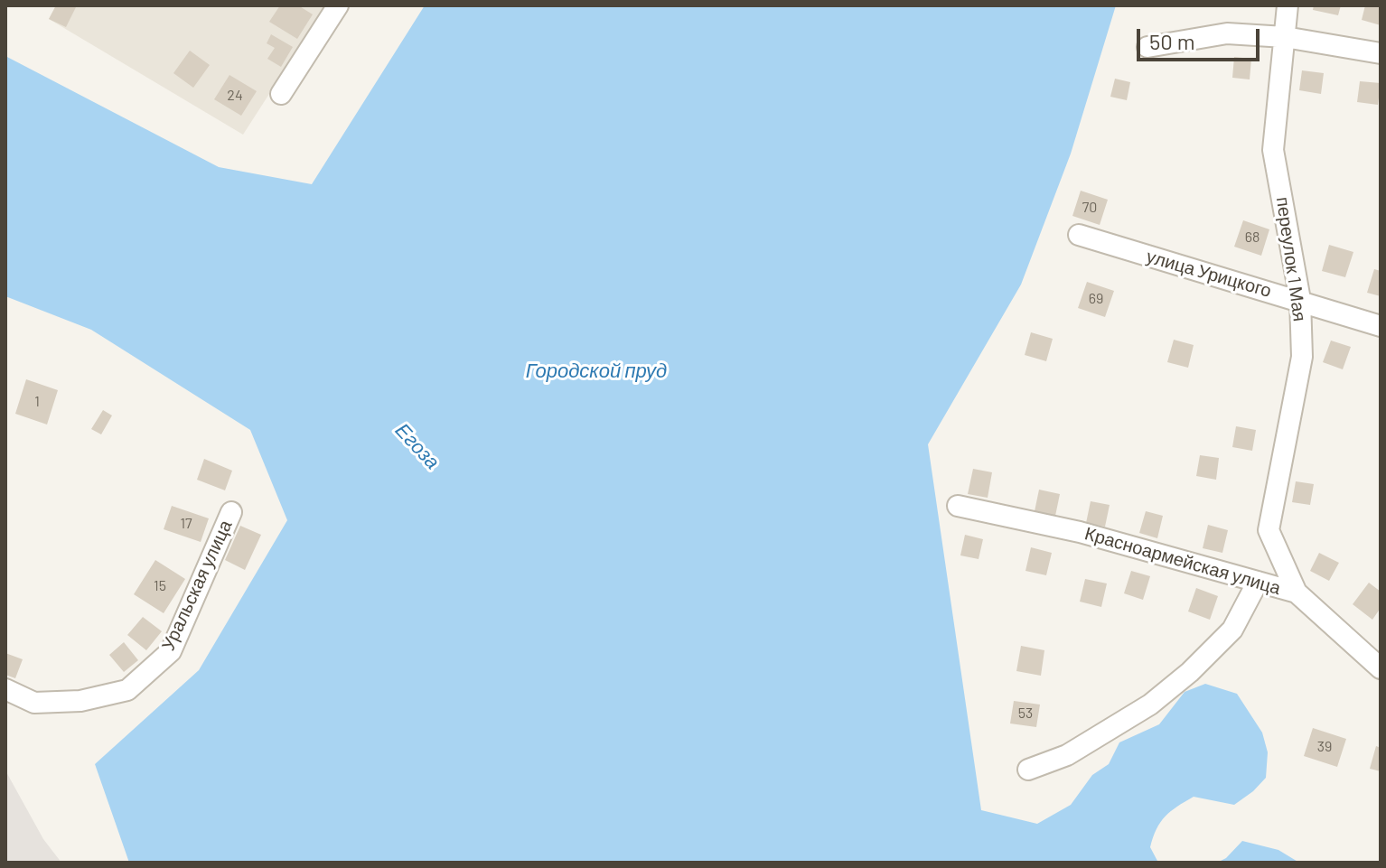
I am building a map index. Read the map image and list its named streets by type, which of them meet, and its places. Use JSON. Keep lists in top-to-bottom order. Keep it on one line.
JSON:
{"streets":{"street":["переулок 1 Мая","улица Урицкого","Красноармейская улица","Уральская улица"]},"crossings":[["переулок 1 Мая","улица Урицкого"],["переулок 1 Мая","Красноармейская улица"]],"water":["Городской пруд","Егоза"],"house_numbers":["24","70","68","69","1","17","15","53","39"],"scale_bar":"50 m"}
